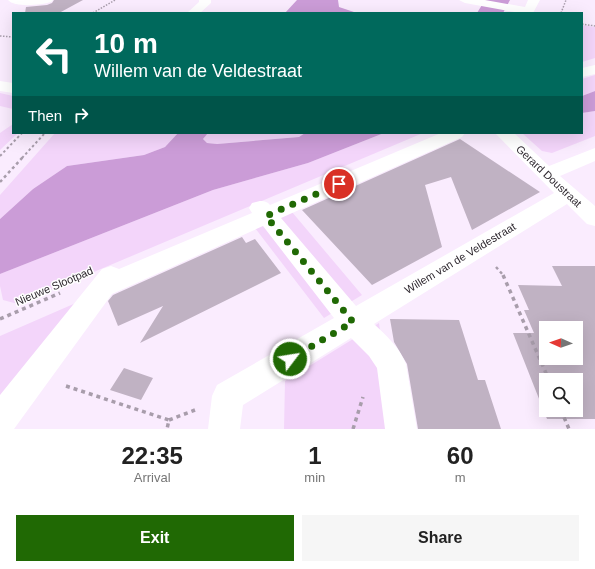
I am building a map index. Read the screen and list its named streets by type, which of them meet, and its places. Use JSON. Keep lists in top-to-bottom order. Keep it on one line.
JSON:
{"streets":{"street":["Gerard Doustraat","Willem van de Veldestraat"],"path":["Nieuwe Slootpad"]},"crossings":[["Gerard Doustraat","Willem van de Veldestraat"]],"north":"left","page":{"turn":["10 m","Willem van de Veldestraat"],"then":"Then","eta":["22:35","Arrival","1","min","60","m"],"buttons":["Exit","Share"]}}
